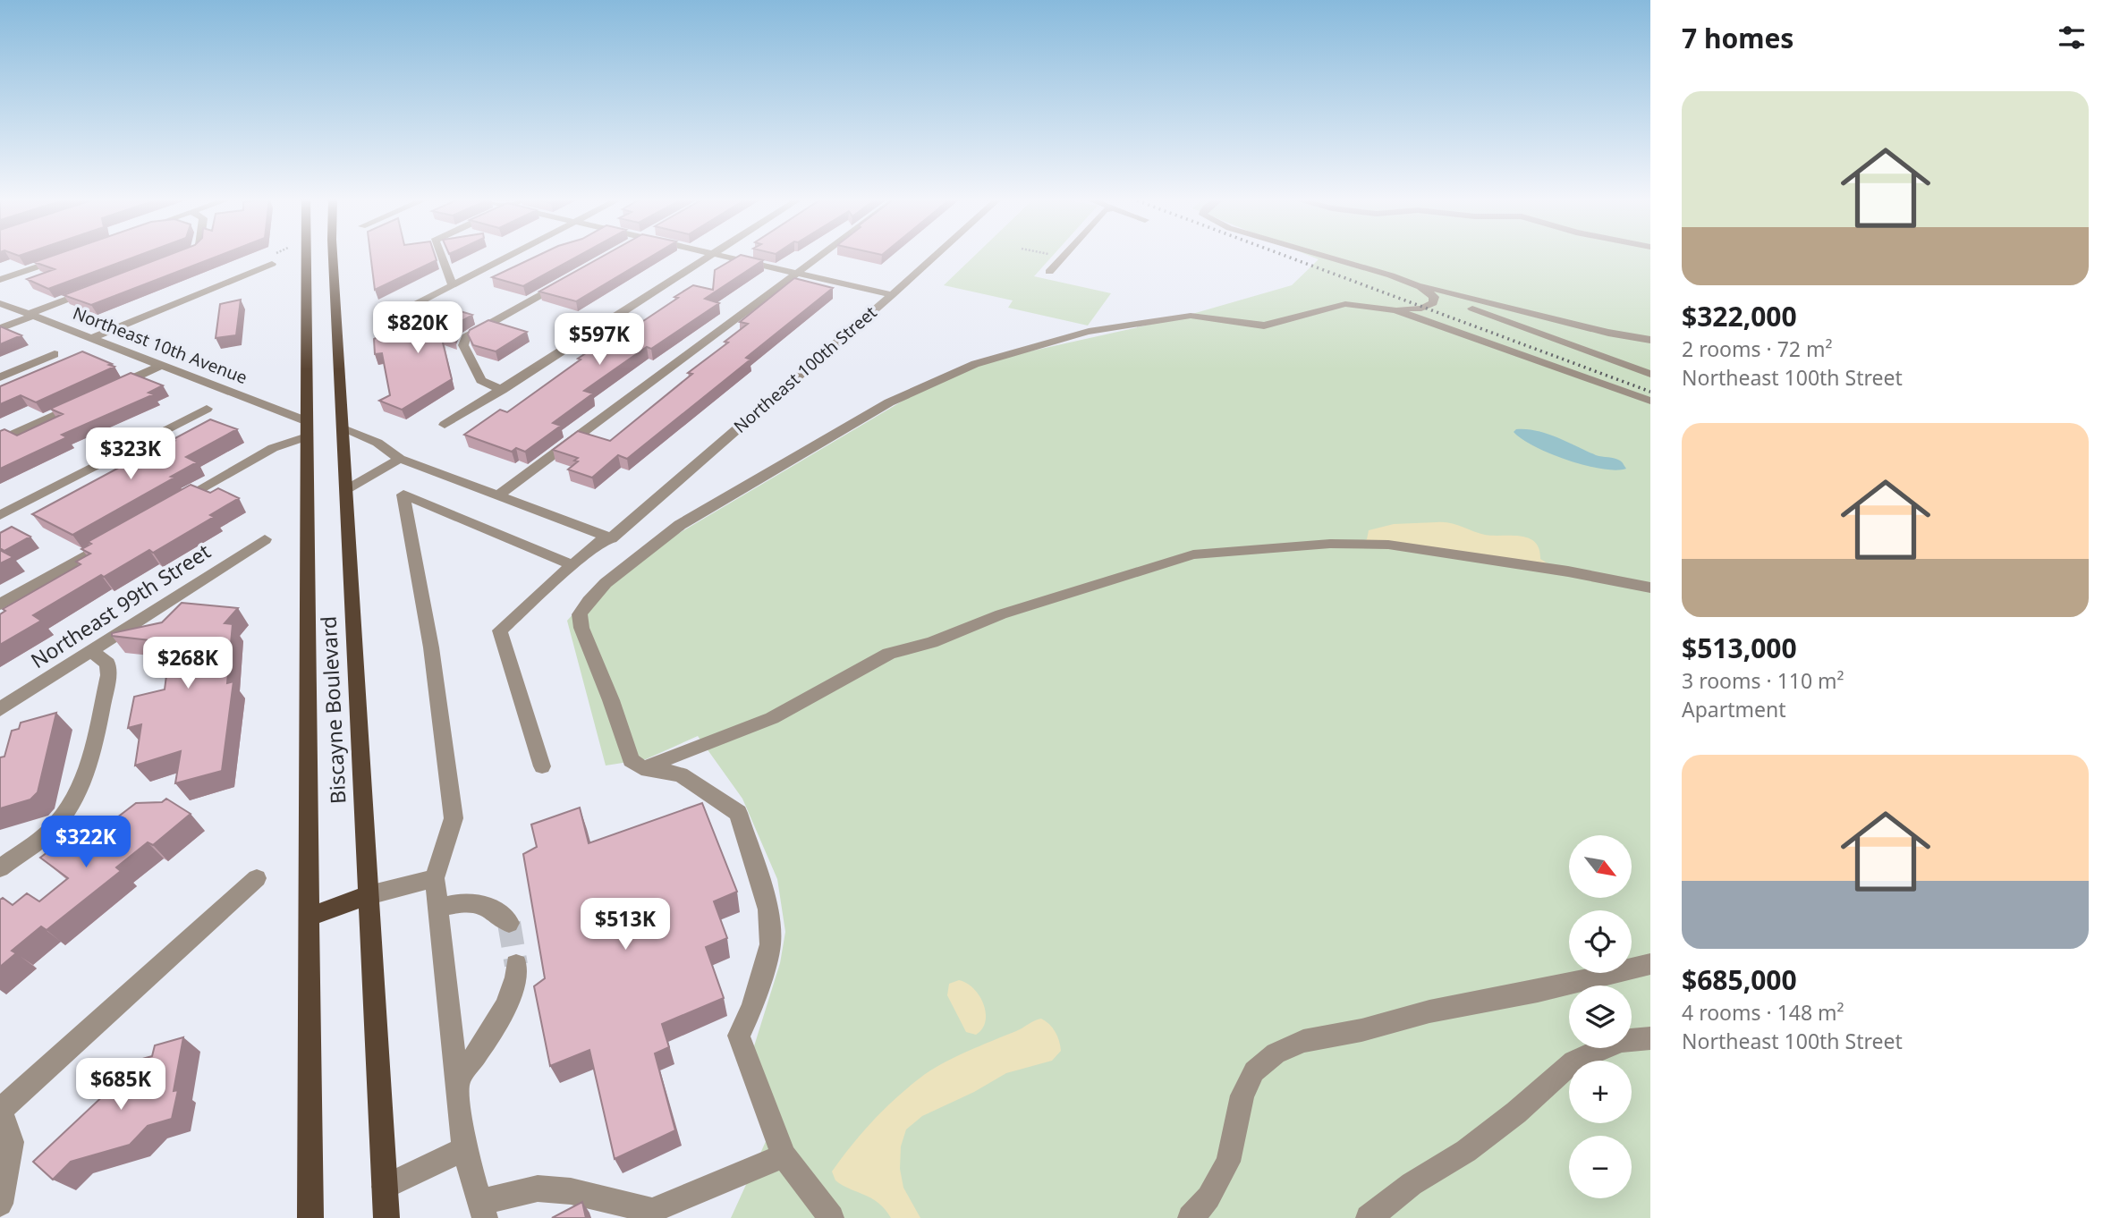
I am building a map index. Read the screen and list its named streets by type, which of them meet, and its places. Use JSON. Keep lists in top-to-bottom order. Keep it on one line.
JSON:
{"streets":{"main road":["Biscayne Boulevard"],"street":["Northeast 10th Avenue","Northeast 100th Street","Northeast 99th Street"]},"crossings":[["Northeast 10th Avenue","Biscayne Boulevard"]],"north":"bottom right","page":{"heading":"7 homes","list":[{"name":"$322,000","note":"2 rooms · 72 m² · Northeast 100th Street"},{"name":"$513,000","note":"3 rooms · 110 m² · Apartment"},{"name":"$685,000","note":"4 rooms · 148 m² · Northeast 100th Street"}],"price":["$820K","$597K","$323K","$268K","$322K","$513K","$685K"],"map_buttons":["+","−"]}}
